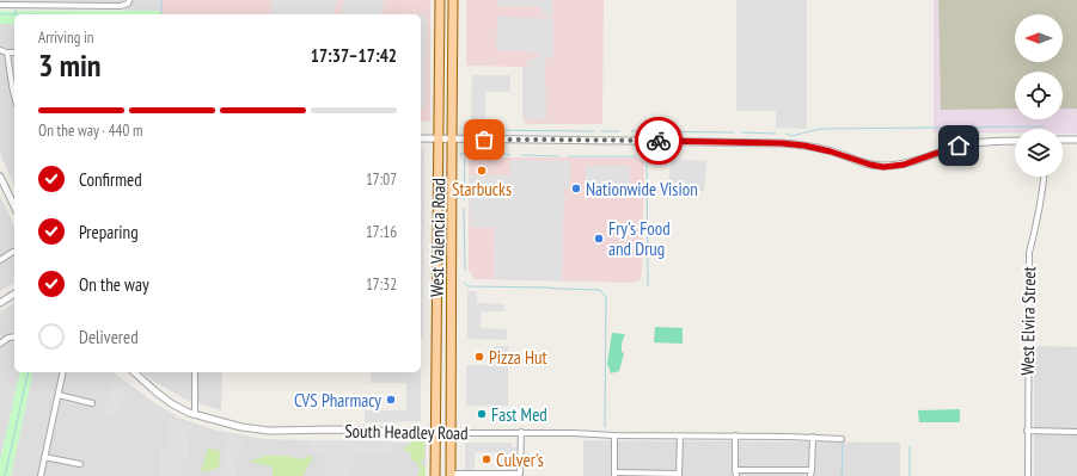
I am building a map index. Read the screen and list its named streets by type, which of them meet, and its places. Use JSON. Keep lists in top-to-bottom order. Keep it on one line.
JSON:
{"streets":{"main road":["West Valencia Road"],"street":["West Elvira Street","South Headley Road"]},"crossings":[["West Valencia Road","South Headley Road"]],"places":["Starbucks","Nationwide Vision","Fry's Food and Drug","Pizza Hut","CVS Pharmacy","Fast Med","Culver's"],"north":"left","page":{"heading":["3 min","Arriving in","17:37–17:42"],"bar":"On the way · 440 m","list":[["Confirmed","17:07"],["Preparing","17:16"],["On the way","17:32"],"Delivered"]}}
